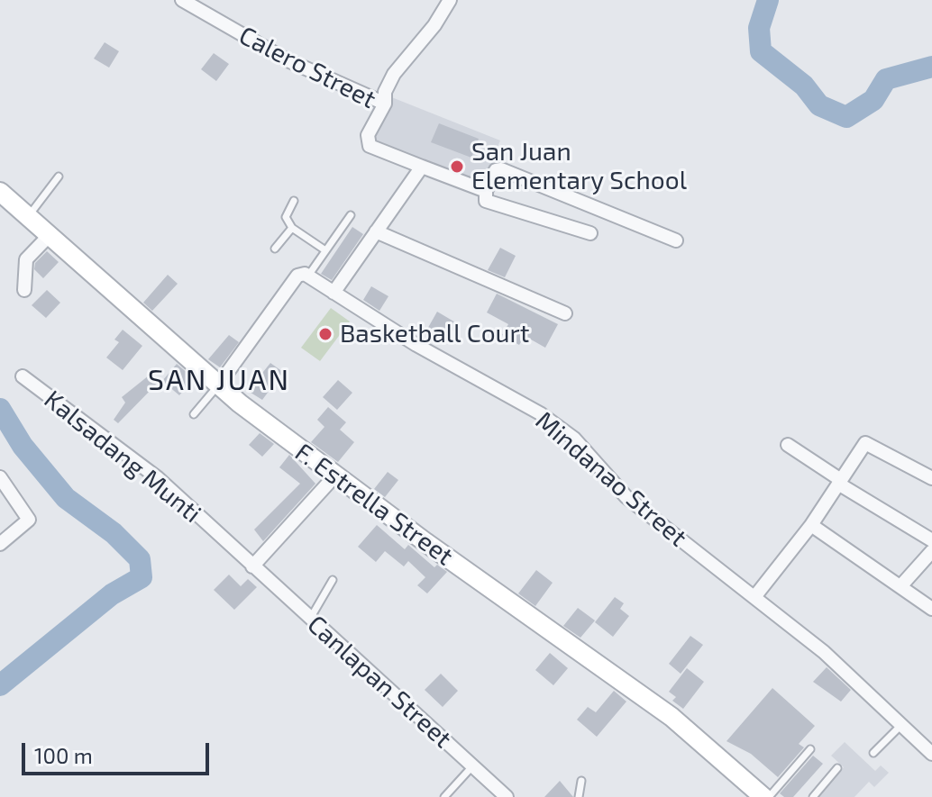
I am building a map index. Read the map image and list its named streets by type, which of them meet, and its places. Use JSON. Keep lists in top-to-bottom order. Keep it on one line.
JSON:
{"streets":{"main road":["F. Estrella Street"],"street":["Calero Street","Kalsadang Munti","Mindanao Street","Canlapan Street"]},"crossings":[["Kalsadang Munti","Canlapan Street"]],"districts":["SAN JUAN"],"places":["San Juan Elementary School","Basketball Court"],"scale_bar":"100 m"}
